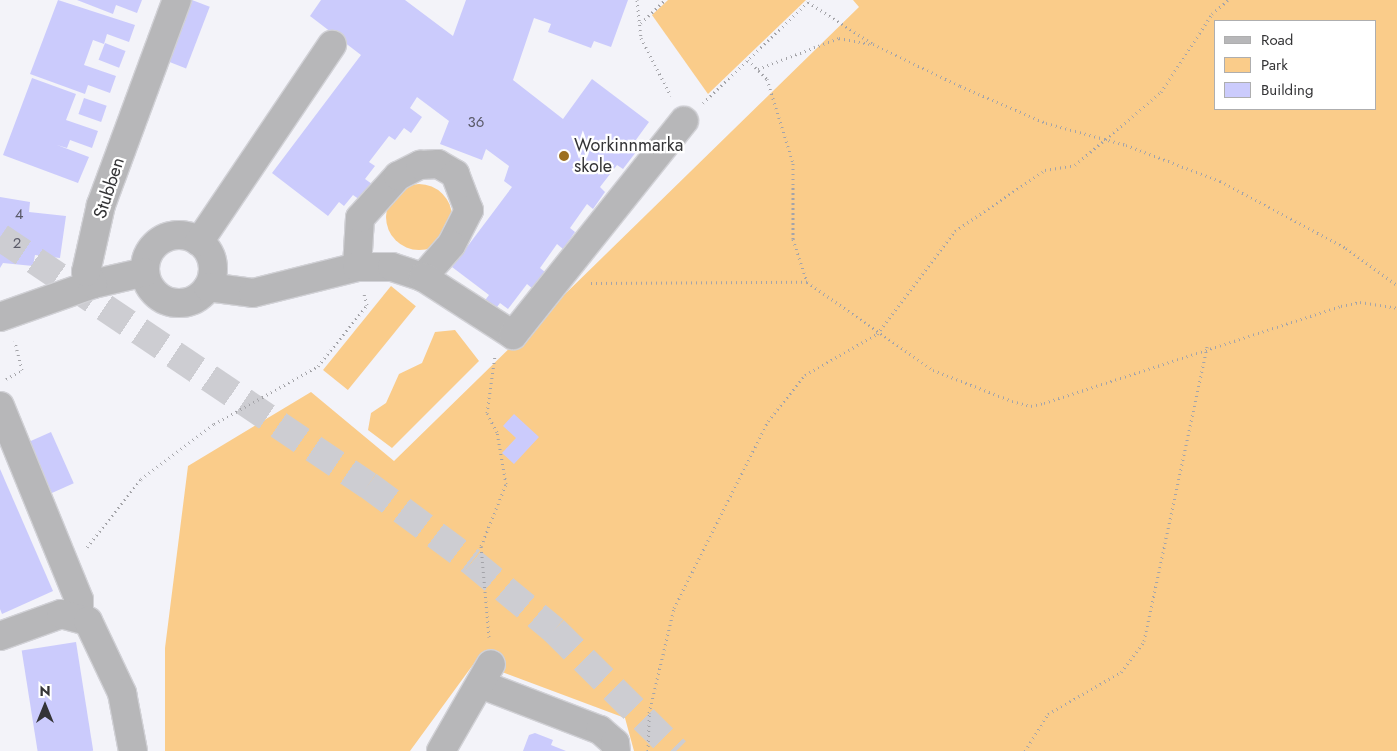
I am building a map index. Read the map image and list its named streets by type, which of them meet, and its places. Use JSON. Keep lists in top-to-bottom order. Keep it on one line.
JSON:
{"streets":{"street":["Stubben"]},"places":["Workinnmarka skole"],"house_numbers":["36","4","2"],"legend":["Road","Park","Building"],"north":"top"}
